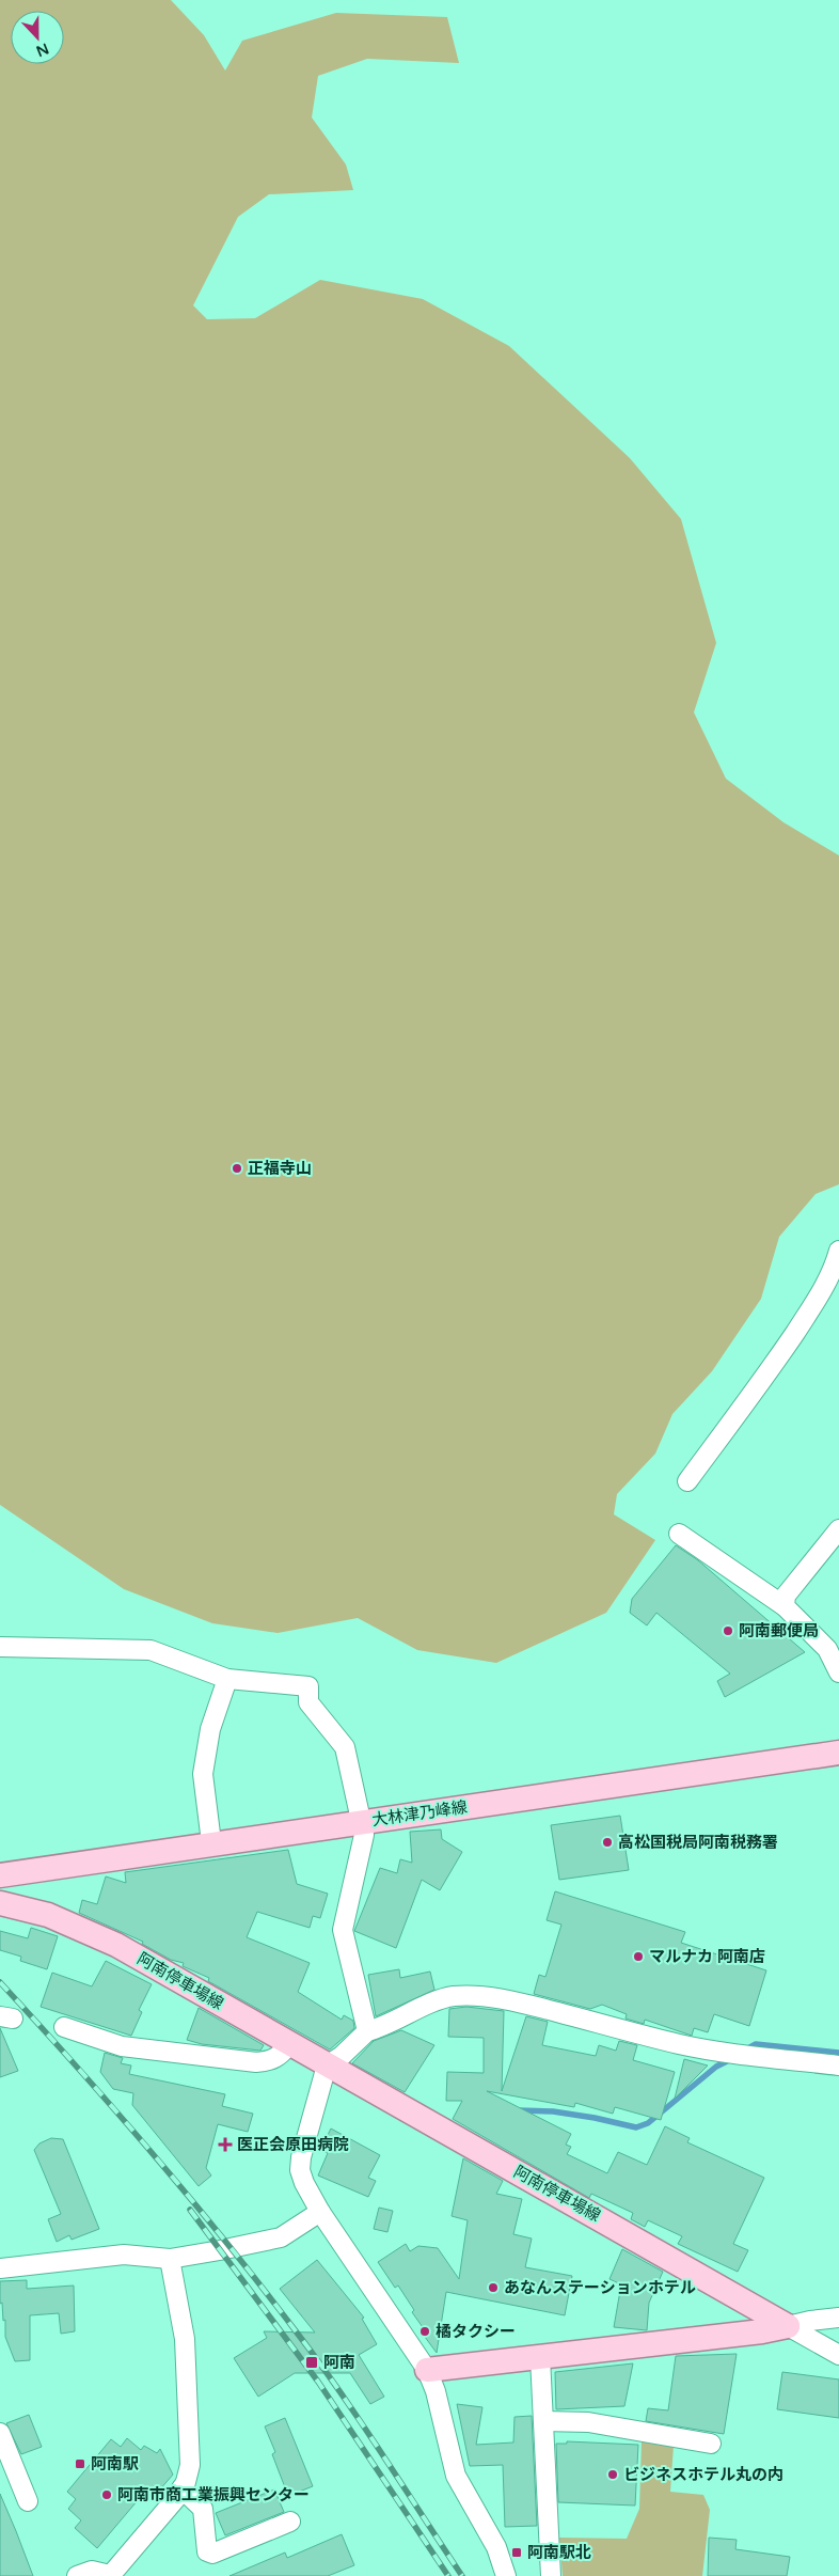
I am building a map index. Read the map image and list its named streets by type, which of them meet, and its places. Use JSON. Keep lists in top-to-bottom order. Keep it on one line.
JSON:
{"streets":{"main road":["大林津乃峰線","阿南停車場線"]},"places":{"other":["正福寺山","阿南郵便局","高松国税局阿南税務署","マルナカ 阿南店","あなんステーションホテル","橘タクシー","ビジネスホテル丸の内","阿南市商工業振興センター"],"health":["医正会原田病院"],"transit":["阿南","阿南駅","阿南駅北"]},"north":"bottom"}
